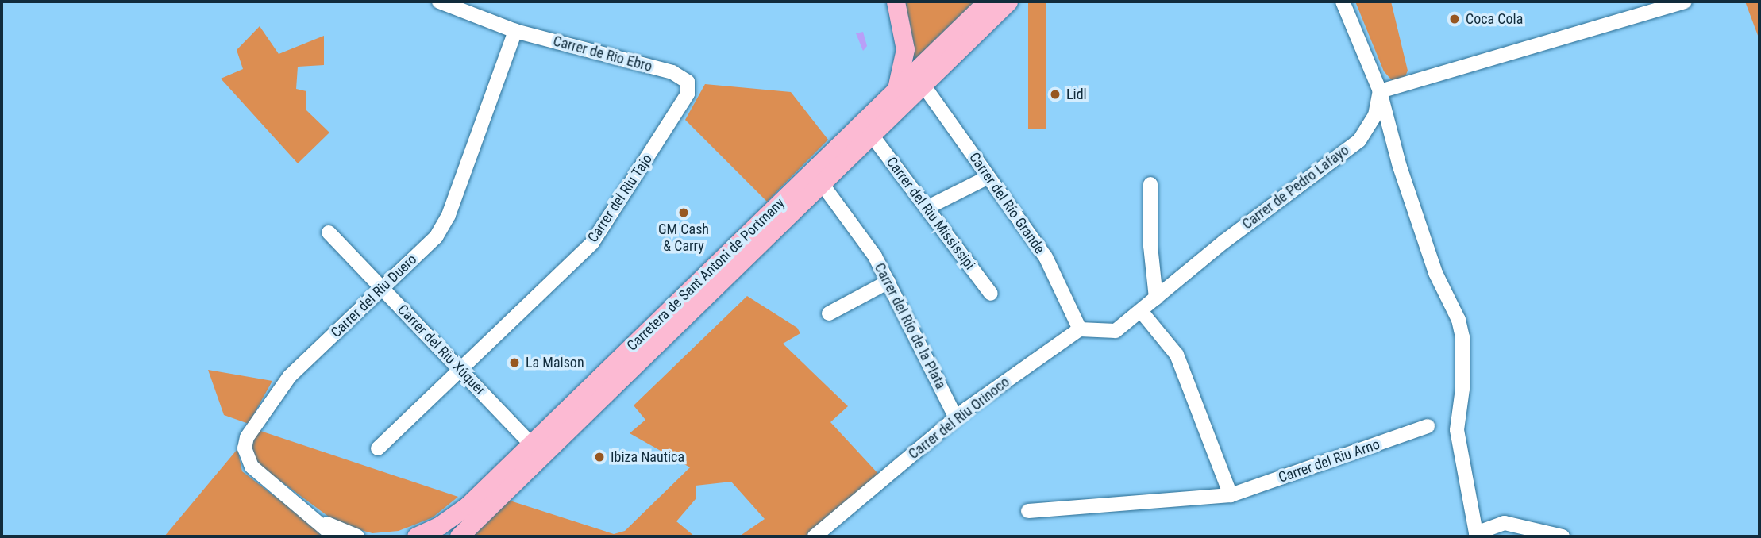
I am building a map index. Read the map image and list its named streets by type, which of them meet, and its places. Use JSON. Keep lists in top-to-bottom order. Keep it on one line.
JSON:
{"streets":{"main road":["Carretera de Sant Antoni de Portmany"],"street":["Carrer de Rio Ebro","Carrer de Pedro Lafayo","Carrer del Riu Tajo","Carrer del Río Grande","Carrer del Riu Mississipi","Carrer del Riu Duero","Carrer del Río de la Plata","Carrer del Riu Xúquer","Carrer del Riu Orinoco","Carrer del Riu Arno"]},"crossings":[["Carrer de Rio Ebro","Carrer del Riu Tajo"],["Carrer de Rio Ebro","Carrer del Riu Duero"],["Carrer de Pedro Lafayo","Carrer del Río Grande"],["Carrer de Pedro Lafayo","Carrer del Riu Orinoco"],["Carrer del Riu Tajo","Carrer del Riu Xúquer"],["Carrer del Río Grande","Carretera de Sant Antoni de Portmany"],["Carrer del Río Grande","Carrer del Riu Orinoco"],["Carrer del Riu Mississipi","Carretera de Sant Antoni de Portmany"],["Carretera de Sant Antoni de Portmany","Carrer del Río de la Plata"],["Carretera de Sant Antoni de Portmany","Carrer del Riu Xúquer"],["Carrer del Riu Duero","Carrer del Riu Xúquer"],["Carrer del Río de la Plata","Carrer del Riu Orinoco"]],"places":["Coca Cola","Lidl","GM Cash & Carry","La Maison","Ibiza Nautica"]}
